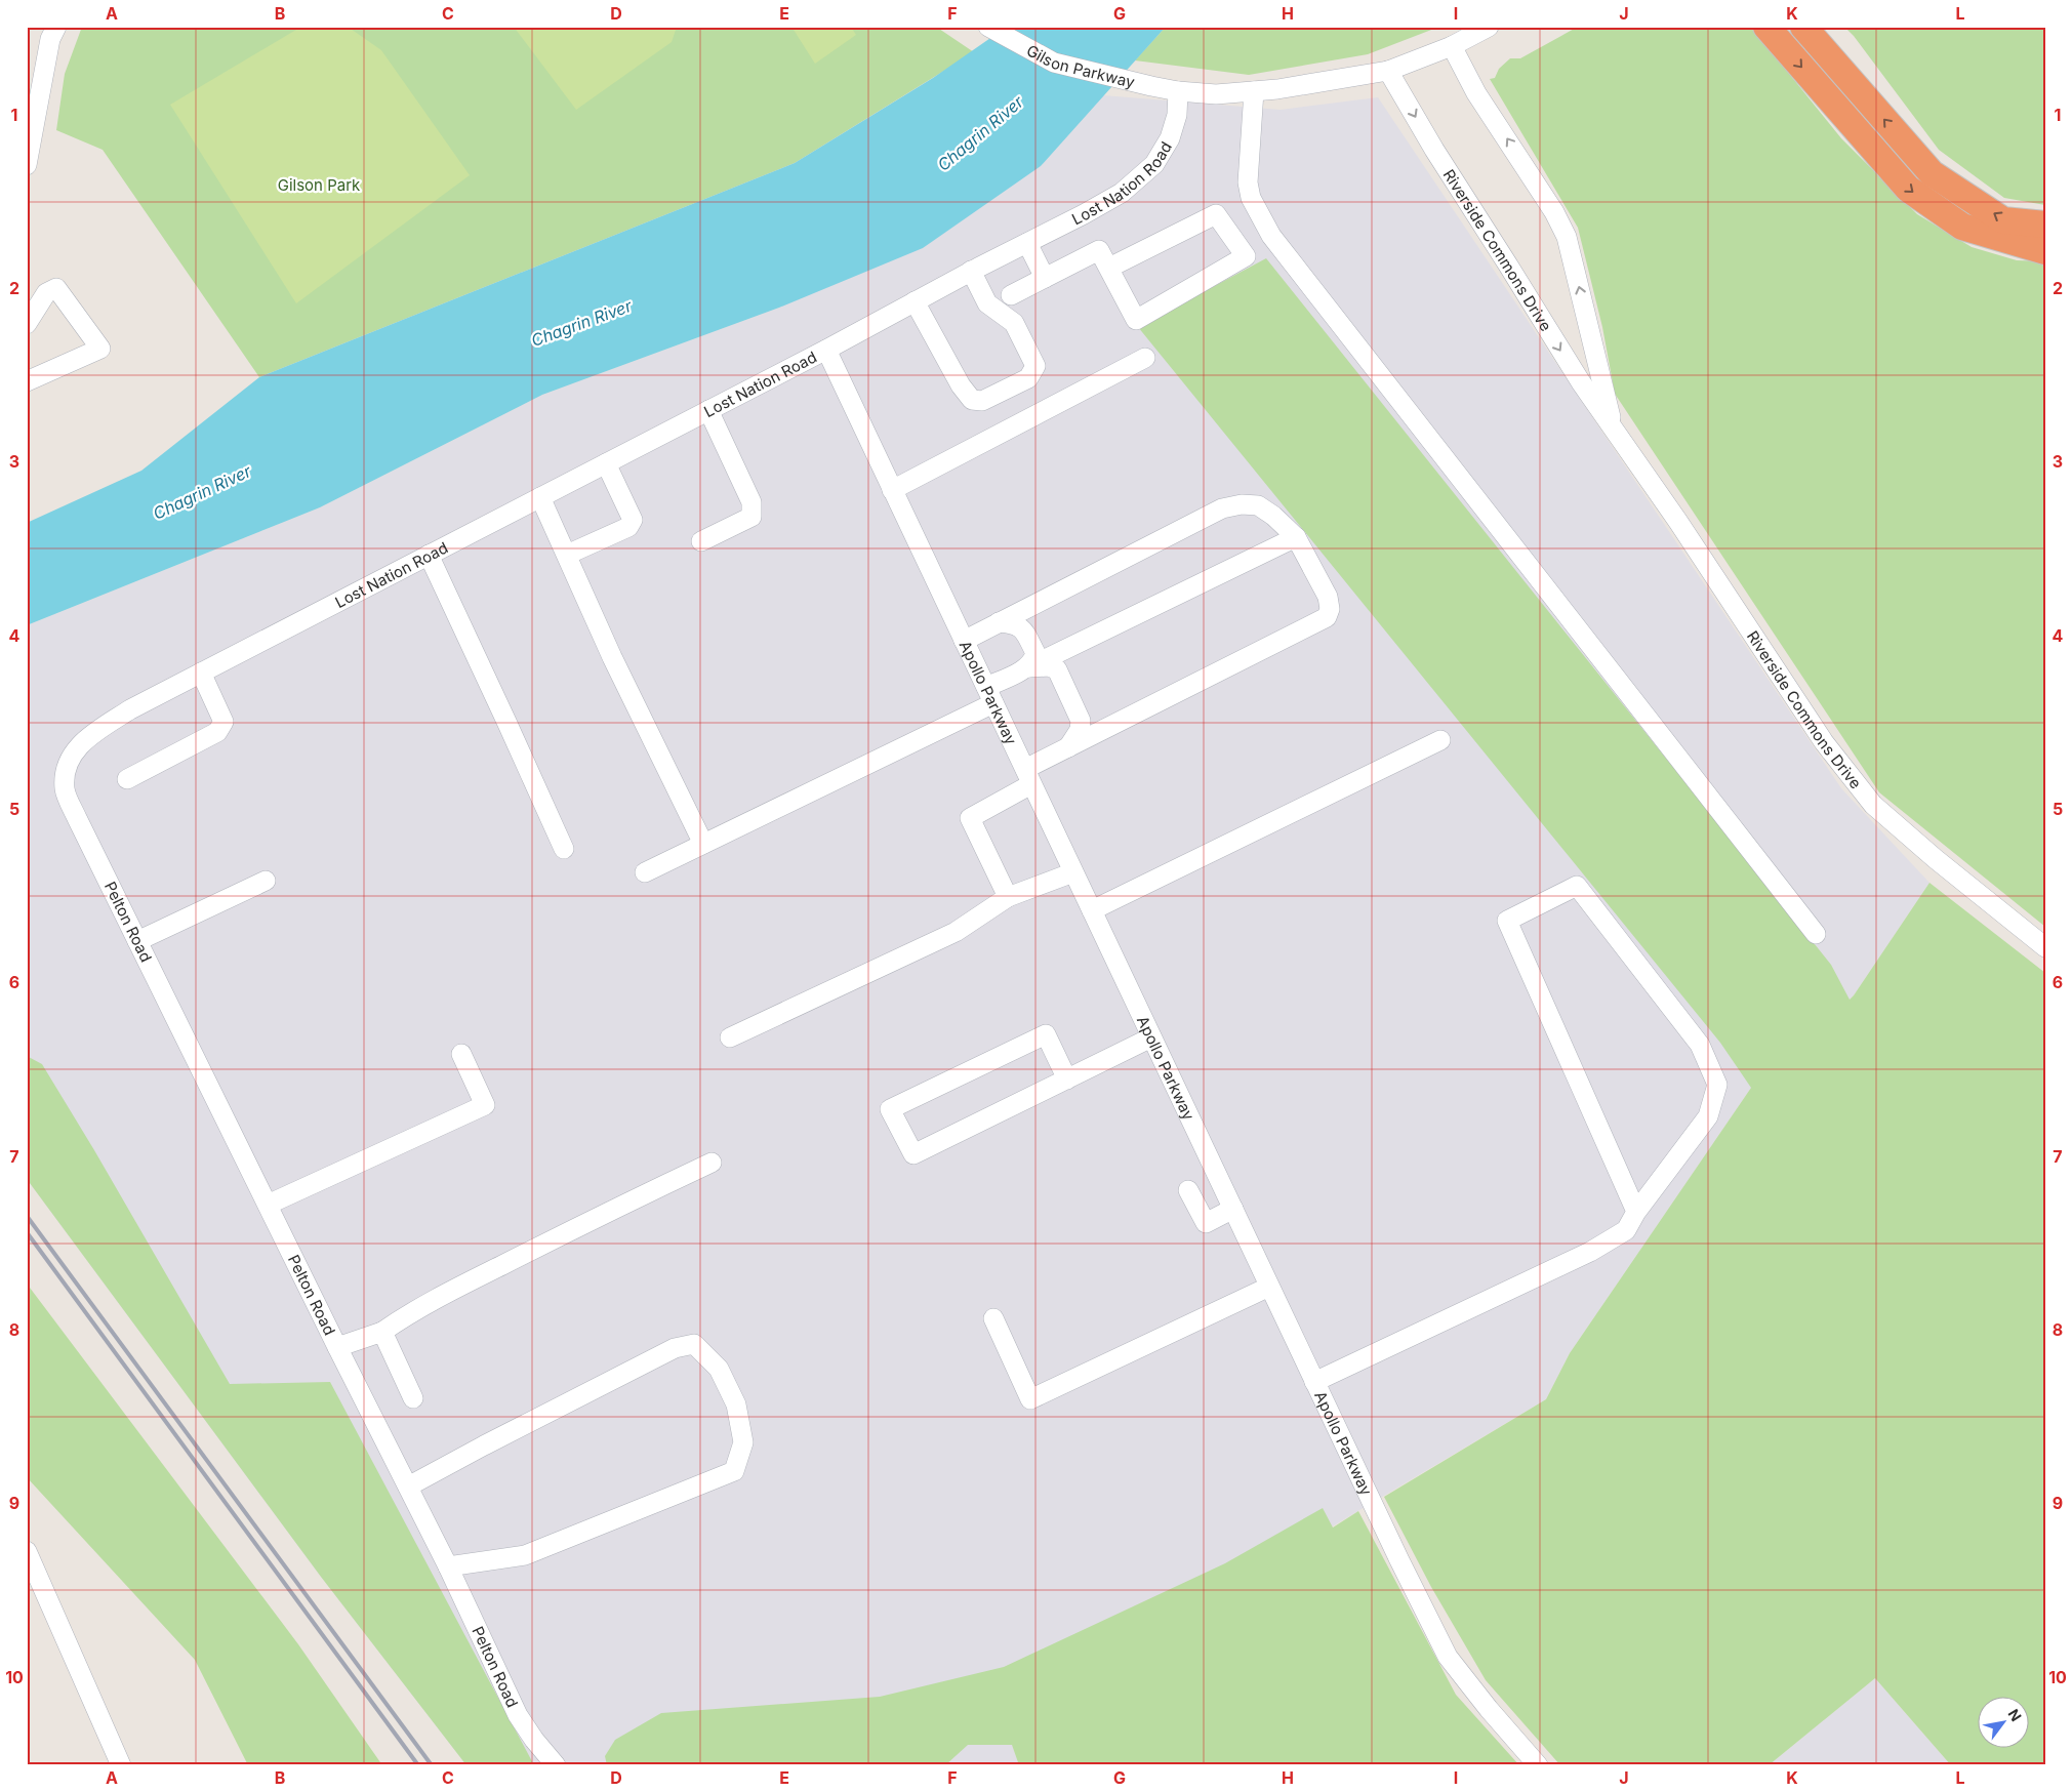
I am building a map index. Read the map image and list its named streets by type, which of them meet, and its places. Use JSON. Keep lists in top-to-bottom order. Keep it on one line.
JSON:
{"streets":{"street":["Gilson Parkway","Lost Nation Road","Riverside Commons Drive","Apollo Parkway","Pelton Road"]},"crossings":[["Gilson Parkway","Lost Nation Road"],["Lost Nation Road","Apollo Parkway"],["Lost Nation Road","Pelton Road"]],"water":["Chagrin River"],"parks":["Gilson Park"],"north":"top right","grid":{"columns":["A","B","C","D","E","F","G","H","I","J","K","L"],"rows":["1","2","3","4","5","6","7","8","9","10"]}}
